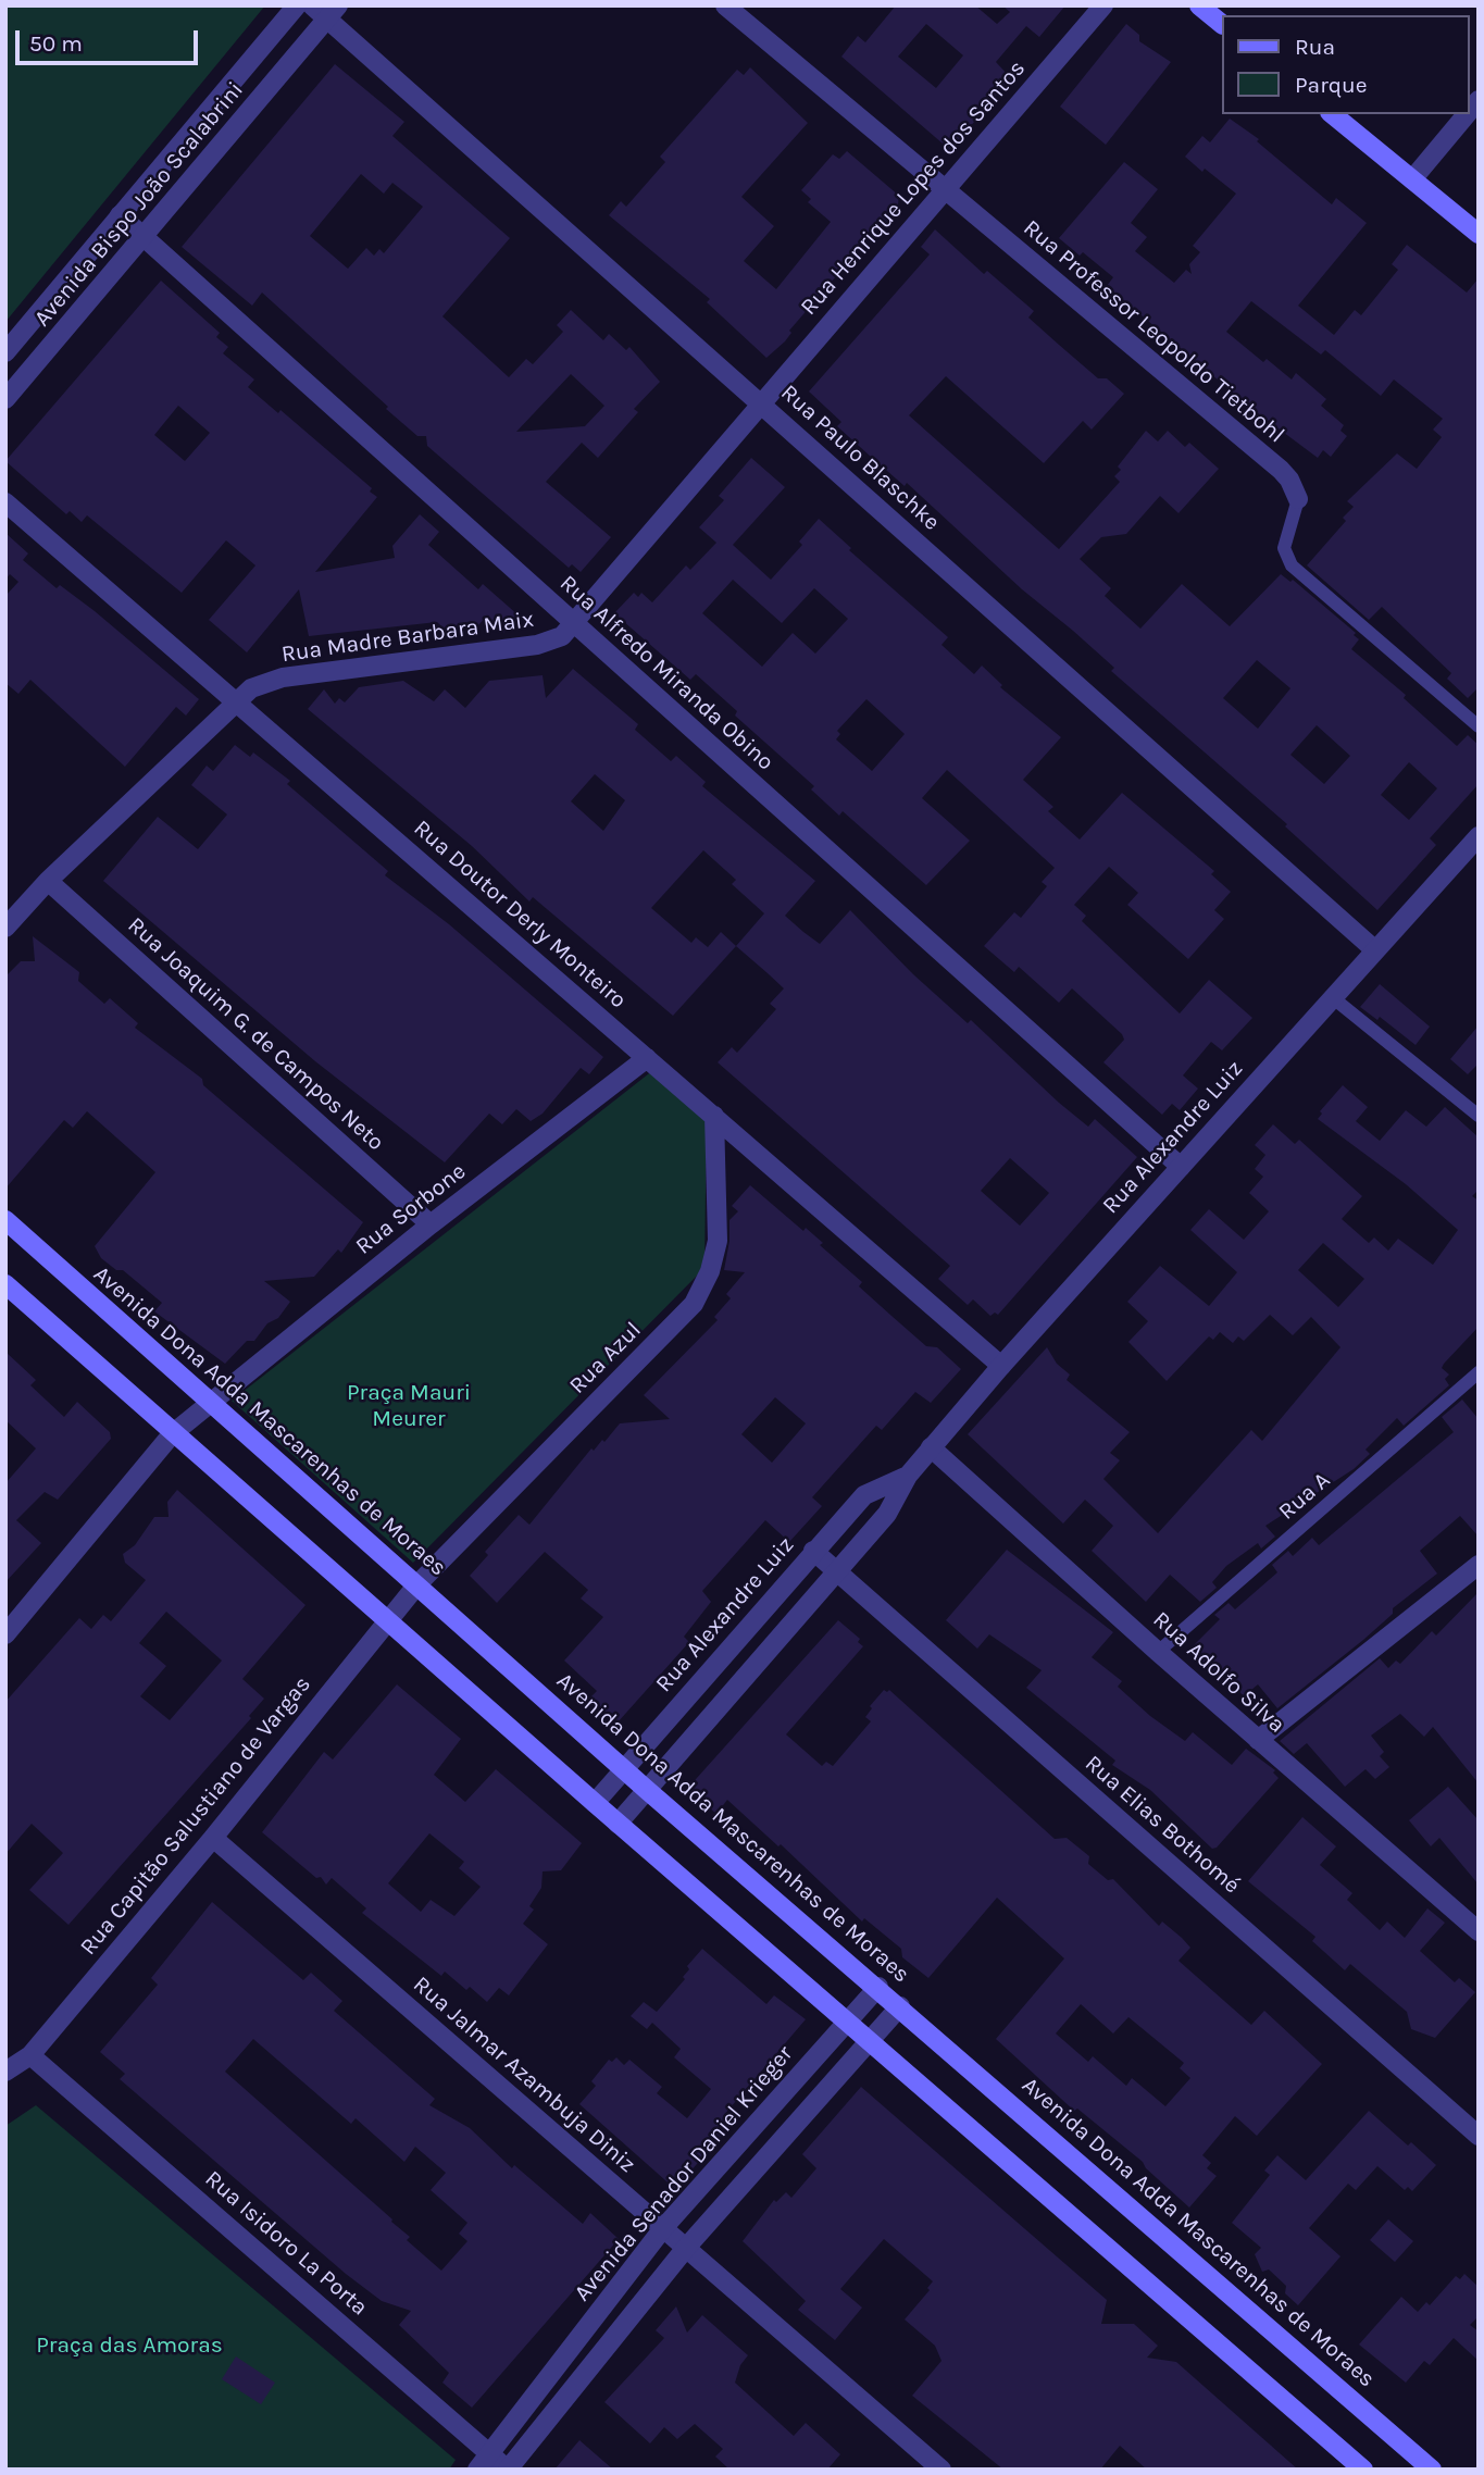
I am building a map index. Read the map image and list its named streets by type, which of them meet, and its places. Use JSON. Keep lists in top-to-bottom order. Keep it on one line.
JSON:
{"streets":{"main road":["Avenida Dona Adda Mascarenhas de Moraes"],"street":["Rua Henrique Lopes dos Santos","Avenida Bispo João Scalabrini","Rua Professor Leopoldo Tietbohl","Rua Paulo Blaschke","Rua Madre Barbara Maix","Rua Alfredo Miranda Obino","Rua Doutor Derly Monteiro","Rua Joaquim G. de Campos Neto","Rua Alexandre Luiz","Rua Sorbone","Rua Azul","Rua Adolfo Silva","Rua Capitão Salustiano de Vargas","Rua Elias Bothomé","Rua Jalmar Azambuja Diniz","Avenida Senador Daniel Krieger","Rua Isidoro La Porta"],"lane":["Rua A"]},"crossings":[["Rua Henrique Lopes dos Santos","Rua Professor Leopoldo Tietbohl"],["Rua Henrique Lopes dos Santos","Rua Paulo Blaschke"],["Rua Henrique Lopes dos Santos","Rua Madre Barbara Maix"],["Avenida Bispo João Scalabrini","Rua Paulo Blaschke"],["Avenida Bispo João Scalabrini","Rua Alfredo Miranda Obino"],["Rua Paulo Blaschke","Rua Madre Barbara Maix"],["Rua Paulo Blaschke","Rua Alexandre Luiz"],["Rua Madre Barbara Maix","Rua Alfredo Miranda Obino"],["Rua Madre Barbara Maix","Rua Doutor Derly Monteiro"],["Rua Madre Barbara Maix","Rua Joaquim G. de Campos Neto"],["Rua Alfredo Miranda Obino","Rua Alexandre Luiz"],["Rua Doutor Derly Monteiro","Rua Alexandre Luiz"],["Rua Doutor Derly Monteiro","Rua Sorbone"],["Rua Doutor Derly Monteiro","Rua Azul"],["Rua Joaquim G. de Campos Neto","Rua Sorbone"],["Rua Alexandre Luiz","Avenida Dona Adda Mascarenhas de Moraes"],["Rua Alexandre Luiz","Rua Adolfo Silva"],["Rua Alexandre Luiz","Rua Elias Bothomé"],["Rua Sorbone","Avenida Dona Adda Mascarenhas de Moraes"],["Rua Azul","Avenida Dona Adda Mascarenhas de Moraes"],["Rua Azul","Rua Capitão Salustiano de Vargas"],["Avenida Dona Adda Mascarenhas de Moraes","Rua Capitão Salustiano de Vargas"],["Avenida Dona Adda Mascarenhas de Moraes","Avenida Senador Daniel Krieger"],["Rua A","Rua Adolfo Silva"],["Rua Capitão Salustiano de Vargas","Rua Jalmar Azambuja Diniz"],["Rua Capitão Salustiano de Vargas","Rua Isidoro La Porta"],["Rua Jalmar Azambuja Diniz","Avenida Senador Daniel Krieger"],["Avenida Senador Daniel Krieger","Rua Isidoro La Porta"]],"parks":["Praça Mauri Meurer","Praça das Amoras"],"legend":["Rua","Parque"],"scale_bar":"50 m"}
